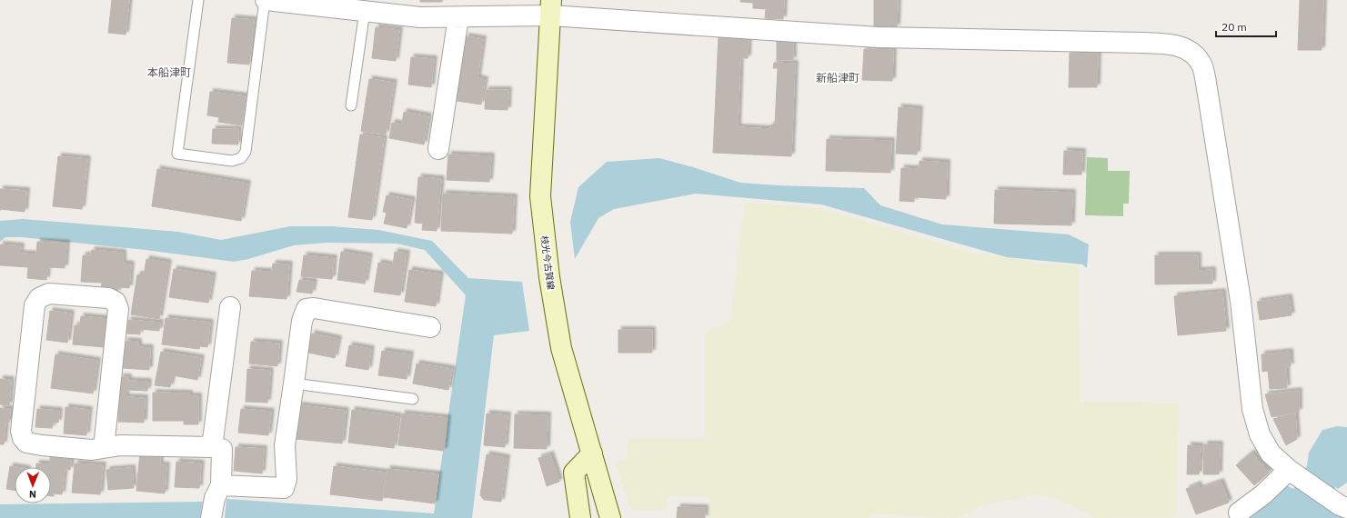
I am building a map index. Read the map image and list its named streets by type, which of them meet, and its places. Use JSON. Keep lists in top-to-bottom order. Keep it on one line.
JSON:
{"streets":{"main road":["枝光今古賀線"]},"districts":["本船津町","新船津町"],"scale_bar":"20 m","north":"bottom"}
